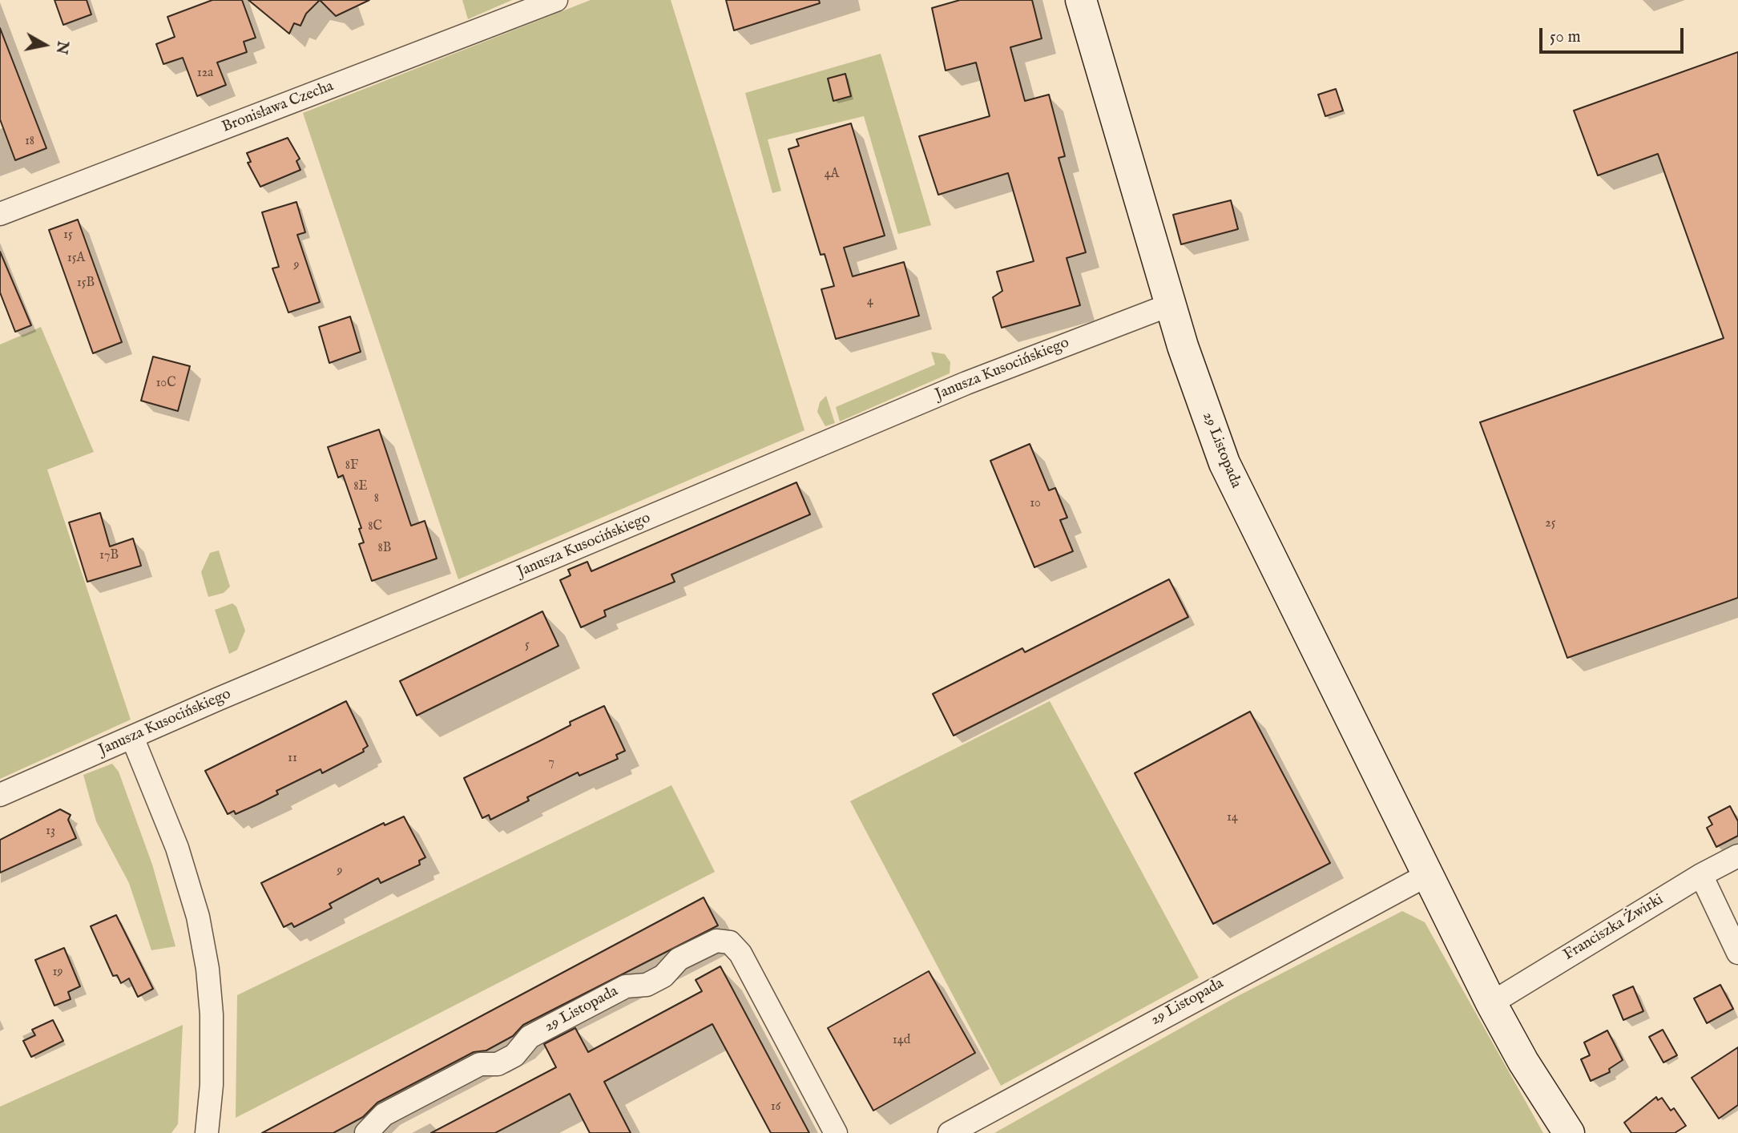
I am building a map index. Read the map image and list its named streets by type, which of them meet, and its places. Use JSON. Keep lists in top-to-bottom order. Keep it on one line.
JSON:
{"streets":{"street":["Bronisława Czecha","Janusza Kusocińskiego","29 Listopada","Franciszka Żwirki"]},"crossings":[["Janusza Kusocińskiego","29 Listopada"],["29 Listopada","Franciszka Żwirki"]],"house_numbers":["12a","18","4A","15","15A","9","15B","4","10C","8F","8E","8","10","25","8C","8B","17B","5","11","7","14","13","9","19","14d","16"],"scale_bar":"50 m","north":"right"}
